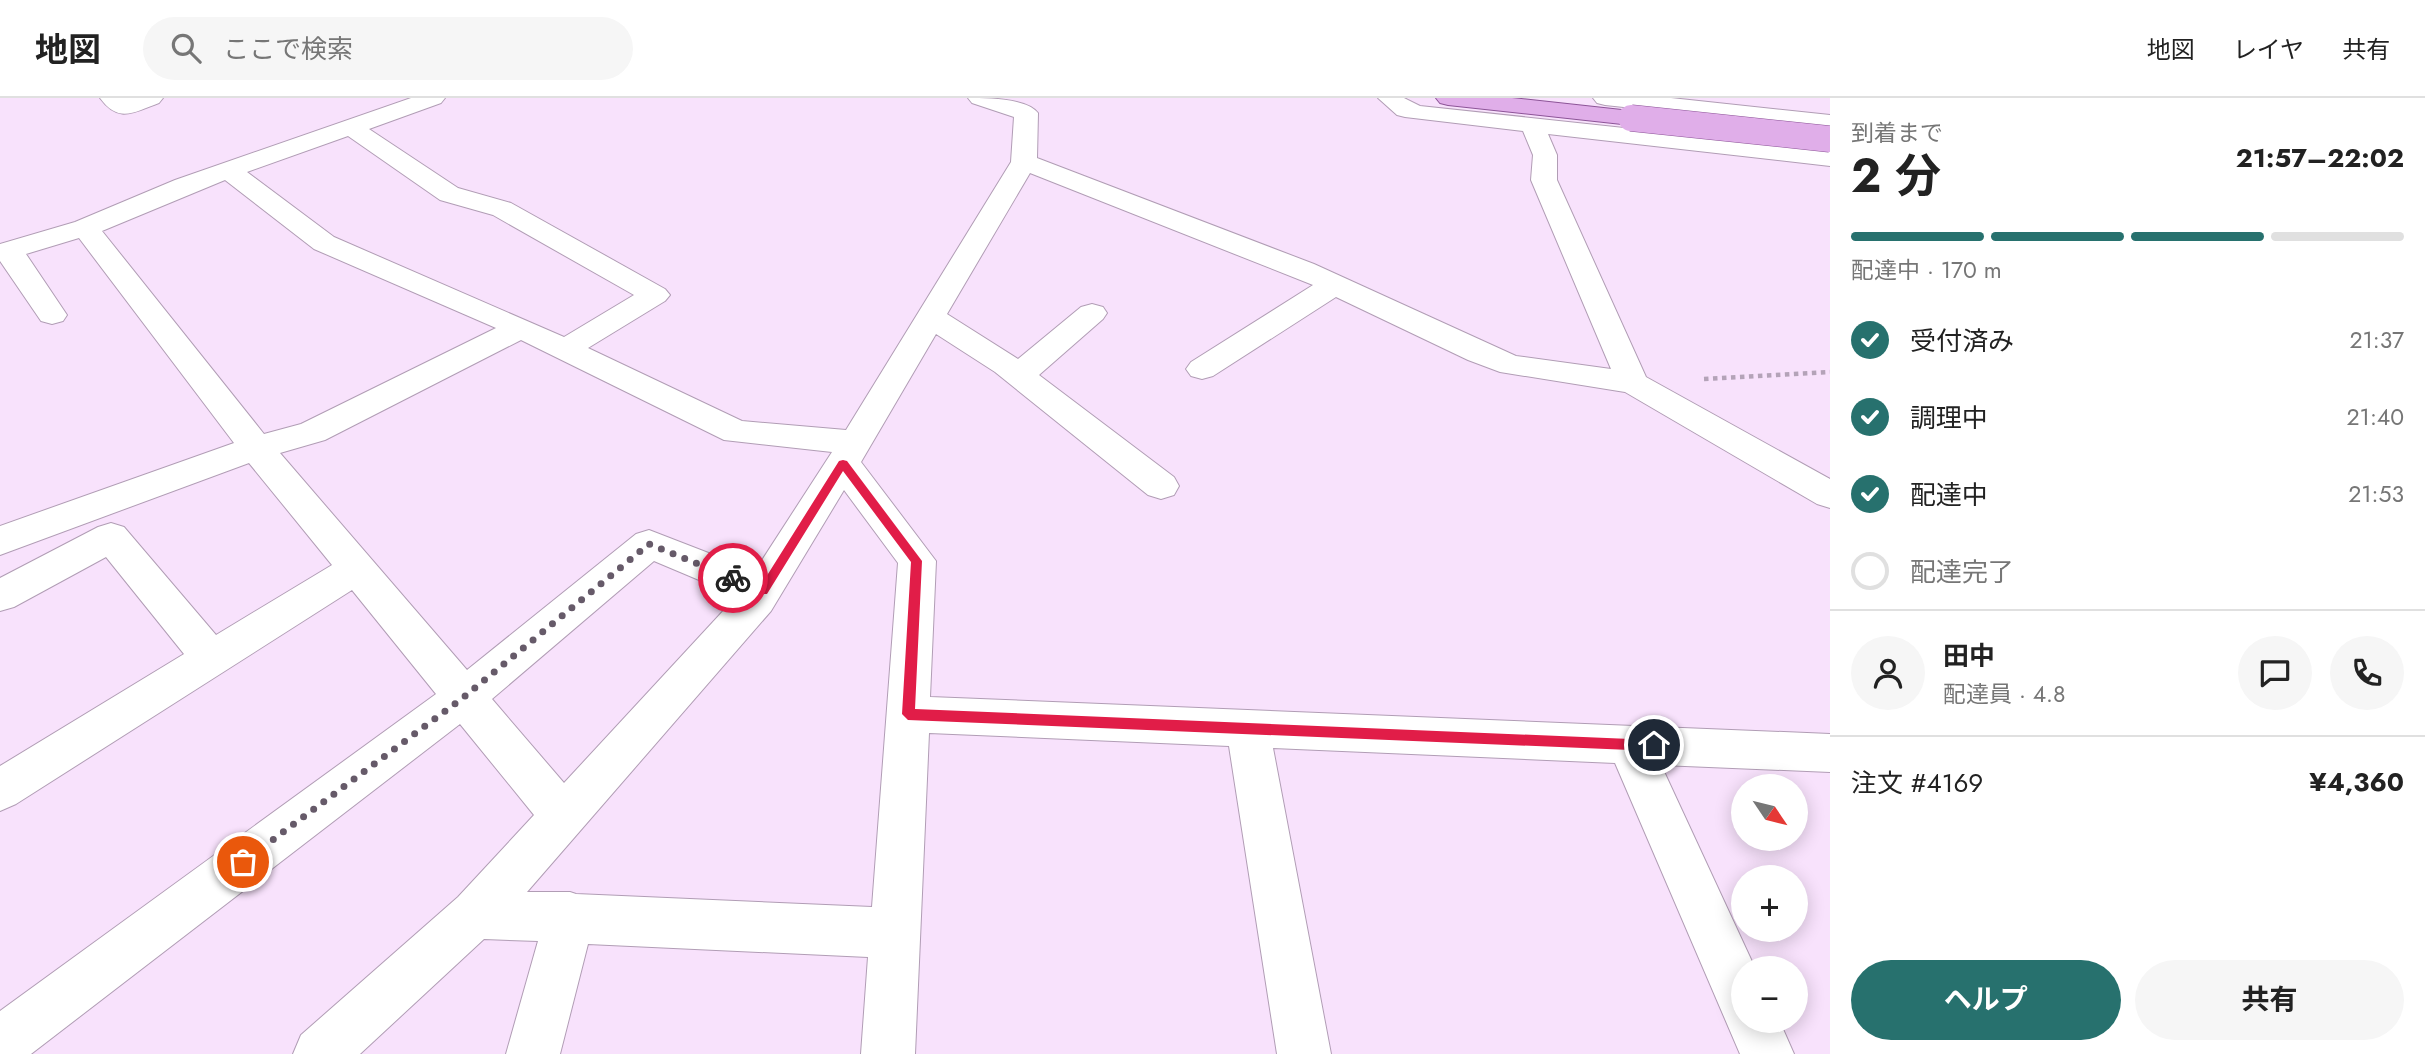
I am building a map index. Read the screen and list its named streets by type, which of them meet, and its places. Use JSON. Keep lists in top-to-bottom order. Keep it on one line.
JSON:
{"north":"bottom right","page":{"header":"地図","search":"ここで検索","nav":["地図","レイヤ","共有"],"heading":["2 分","到着まで","21:57–22:02"],"panel":["田中","配達員 · 4.8","注文 #4169","¥4,360"],"bar":"配達中 · 170 m","list":[["受付済み","21:37"],["調理中","21:40"],["配達中","21:53"],"配達完了"],"map_buttons":["+","−"],"buttons":["ヘルプ","共有"]}}
